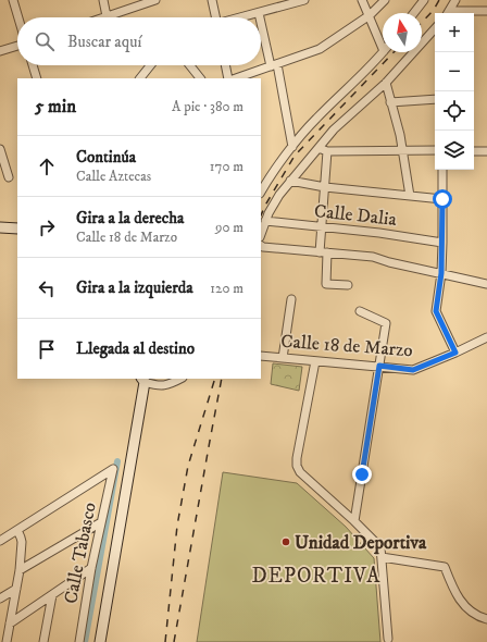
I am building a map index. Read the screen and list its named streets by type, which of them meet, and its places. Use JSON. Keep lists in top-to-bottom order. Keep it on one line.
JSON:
{"streets":{"street":["Calle Dalia","Calle 18 de Marzo","Calle Tabasco"]},"districts":["DEPORTIVA"],"places":["Unidad Deportiva"],"north":"top","page":{"map_buttons":["+","−"],"search":"Buscar aquí","heading":["5 min","A pie · 380 m"],"list":[["Continúa","Calle Aztecas","170 m"],["Gira a la derecha","Calle 18 de Marzo","90 m"],["Gira a la izquierda","120 m"],"Llegada al destino"]}}
